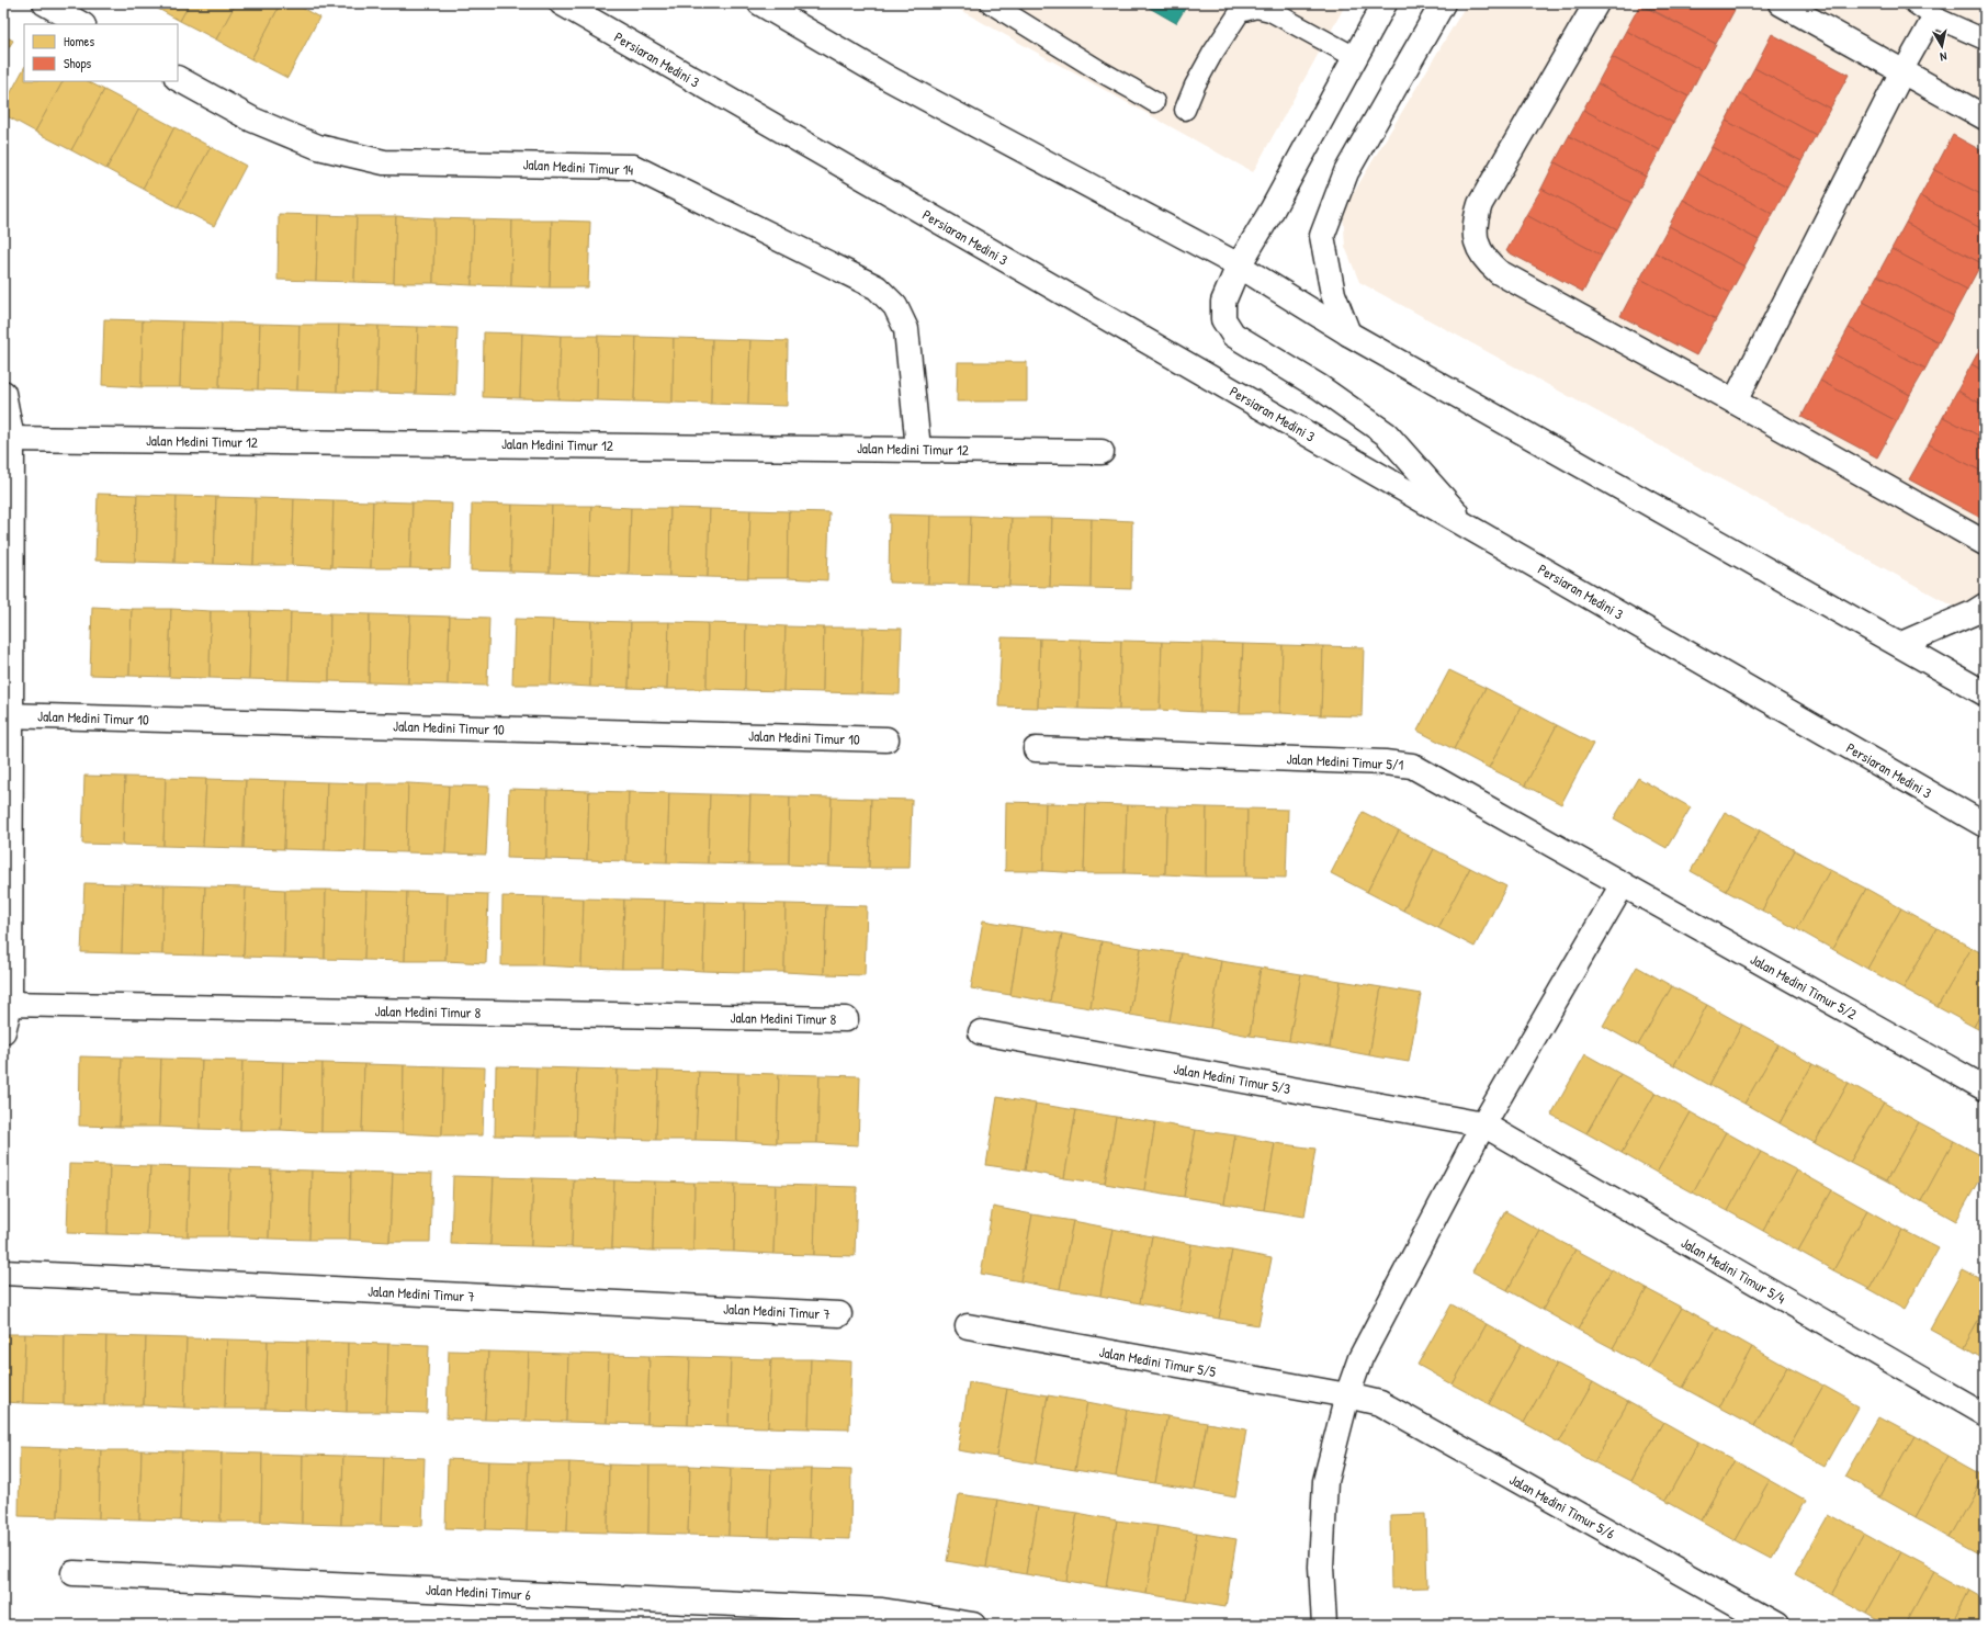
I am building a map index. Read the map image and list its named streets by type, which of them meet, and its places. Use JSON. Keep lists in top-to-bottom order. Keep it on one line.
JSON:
{"streets":{"street":["Persiaran Medini 3","Jalan Medini Timur 14","Jalan Medini Timur 12","Jalan Medini Timur 10","Jalan Medini Timur 5/1","Jalan Medini Timur 5/2","Jalan Medini Timur 8","Jalan Medini Timur 5/3","Jalan Medini Timur 5/4","Jalan Medini Timur 7","Jalan Medini Timur 5/5","Jalan Medini Timur 5/6","Jalan Medini Timur 6"]},"crossings":[["Jalan Medini Timur 14","Jalan Medini Timur 12"],["Jalan Medini Timur 5/1","Jalan Medini Timur 5/2"],["Jalan Medini Timur 5/3","Jalan Medini Timur 5/4"],["Jalan Medini Timur 5/5","Jalan Medini Timur 5/6"]],"legend":["Homes","Shops"],"north":"bottom"}
